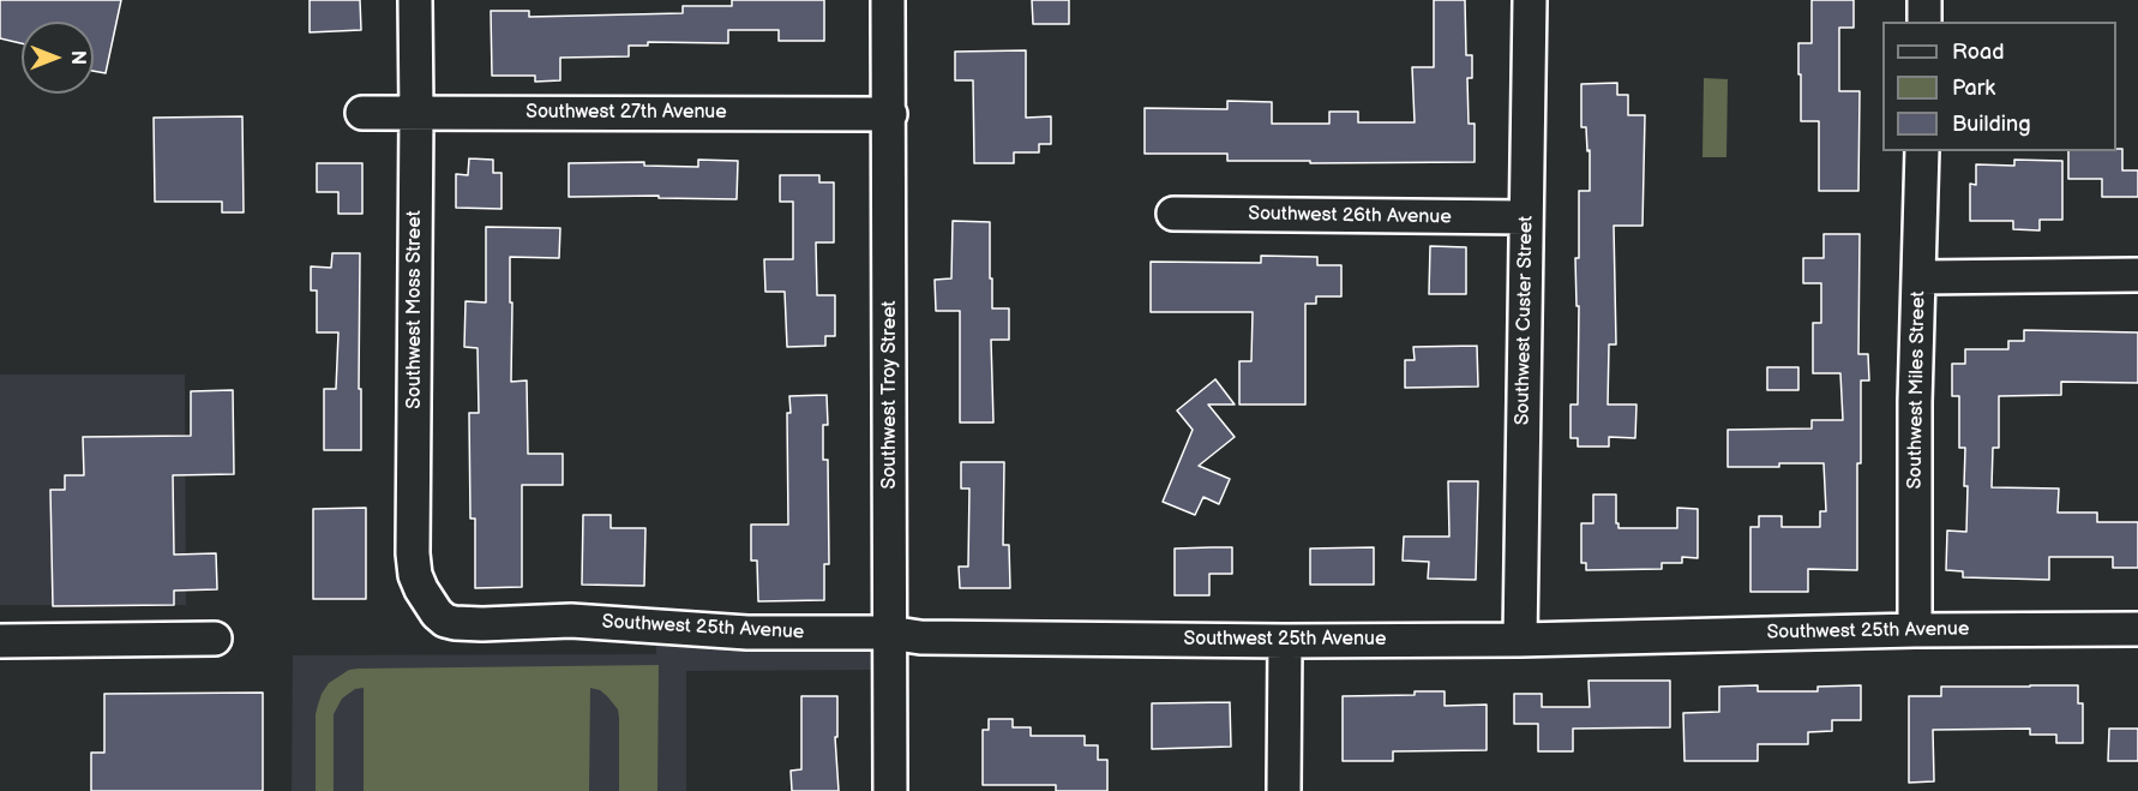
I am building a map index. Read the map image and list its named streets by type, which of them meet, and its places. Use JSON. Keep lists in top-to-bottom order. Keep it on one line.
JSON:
{"streets":{"street":["Southwest 27th Avenue","Southwest 26th Avenue","Southwest Moss Street","Southwest Custer Street","Southwest Miles Street","Southwest Troy Street","Southwest 25th Avenue"]},"crossings":[["Southwest 27th Avenue","Southwest Moss Street"],["Southwest 27th Avenue","Southwest Troy Street"],["Southwest 26th Avenue","Southwest Custer Street"],["Southwest Moss Street","Southwest 25th Avenue"],["Southwest Custer Street","Southwest 25th Avenue"],["Southwest Miles Street","Southwest 25th Avenue"],["Southwest Troy Street","Southwest 25th Avenue"]],"legend":["Road","Park","Building"],"north":"right"}
